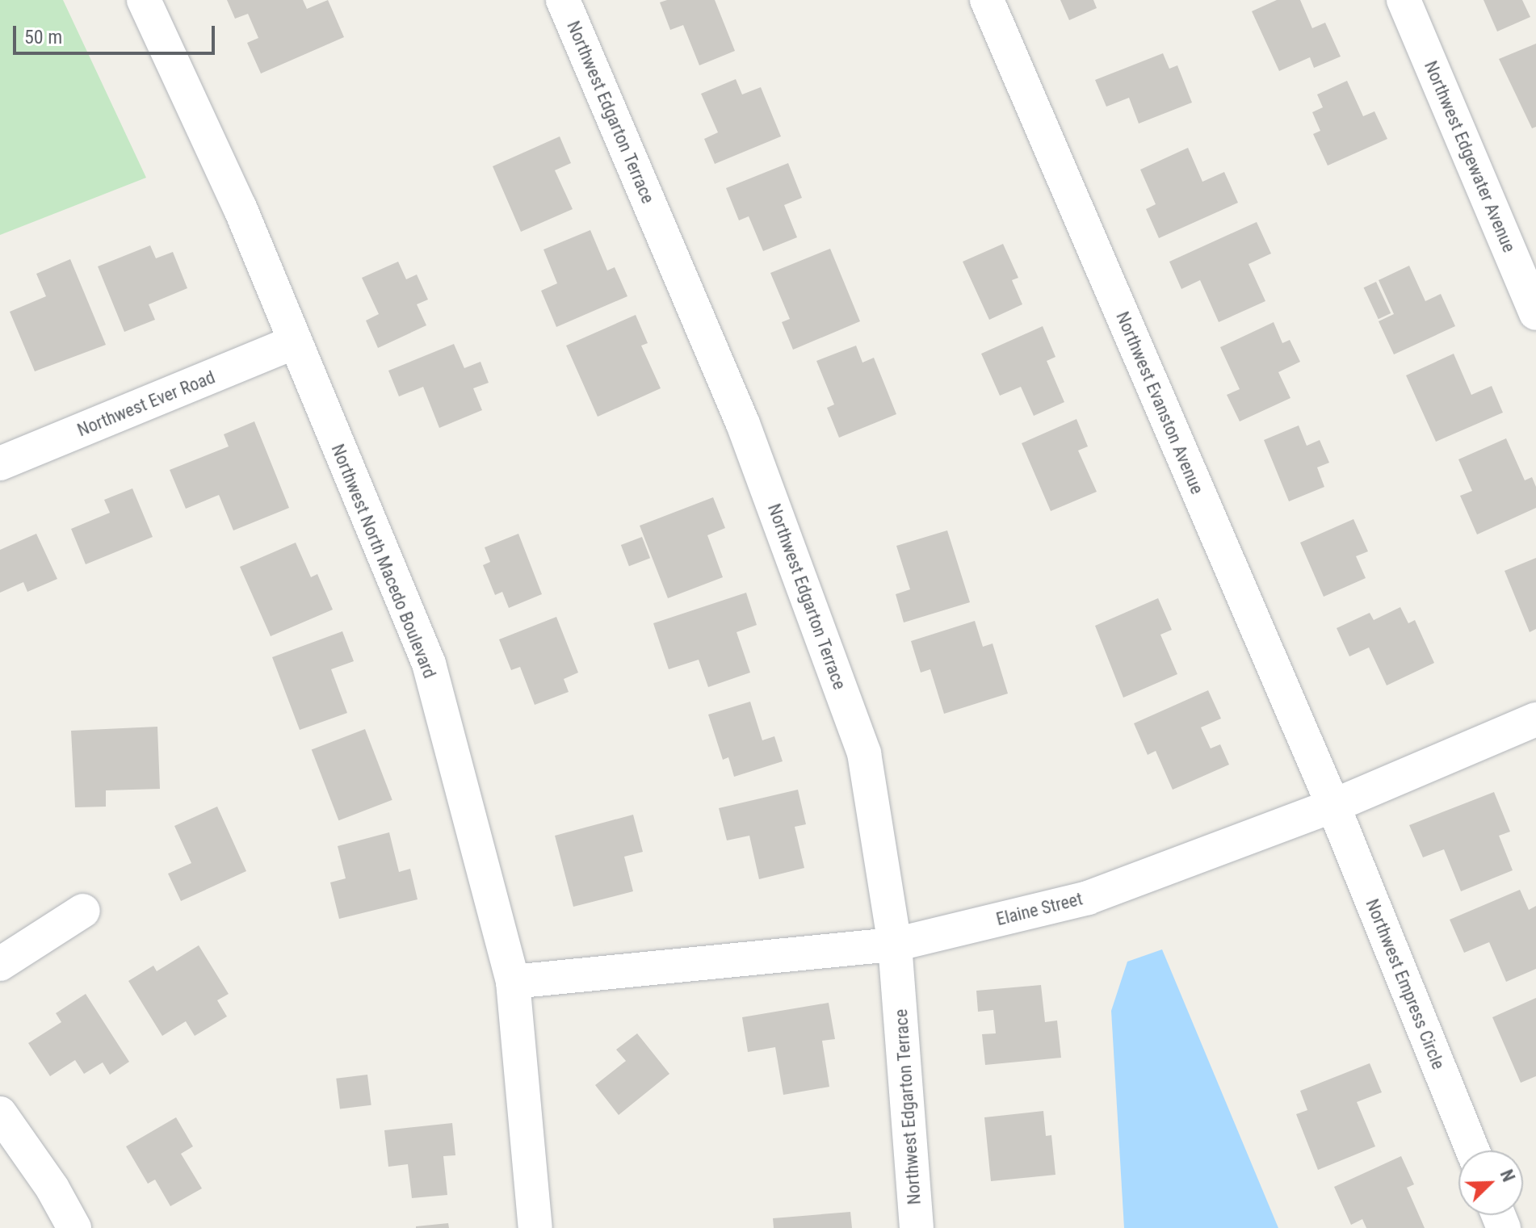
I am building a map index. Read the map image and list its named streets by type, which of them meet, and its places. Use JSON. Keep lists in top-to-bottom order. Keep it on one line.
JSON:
{"streets":{"street":["Northwest Edgarton Terrace","Northwest Edgewater Avenue","Northwest Evanston Avenue","Northwest Ever Road","Northwest North Macedo Boulevard","Elaine Street","Northwest Empress Circle"]},"crossings":[["Northwest Edgarton Terrace","Elaine Street"],["Northwest Evanston Avenue","Elaine Street"],["Northwest Evanston Avenue","Northwest Empress Circle"],["Northwest Ever Road","Northwest North Macedo Boulevard"],["Northwest North Macedo Boulevard","Elaine Street"],["Elaine Street","Northwest Empress Circle"]],"scale_bar":"50 m","north":"top right"}
